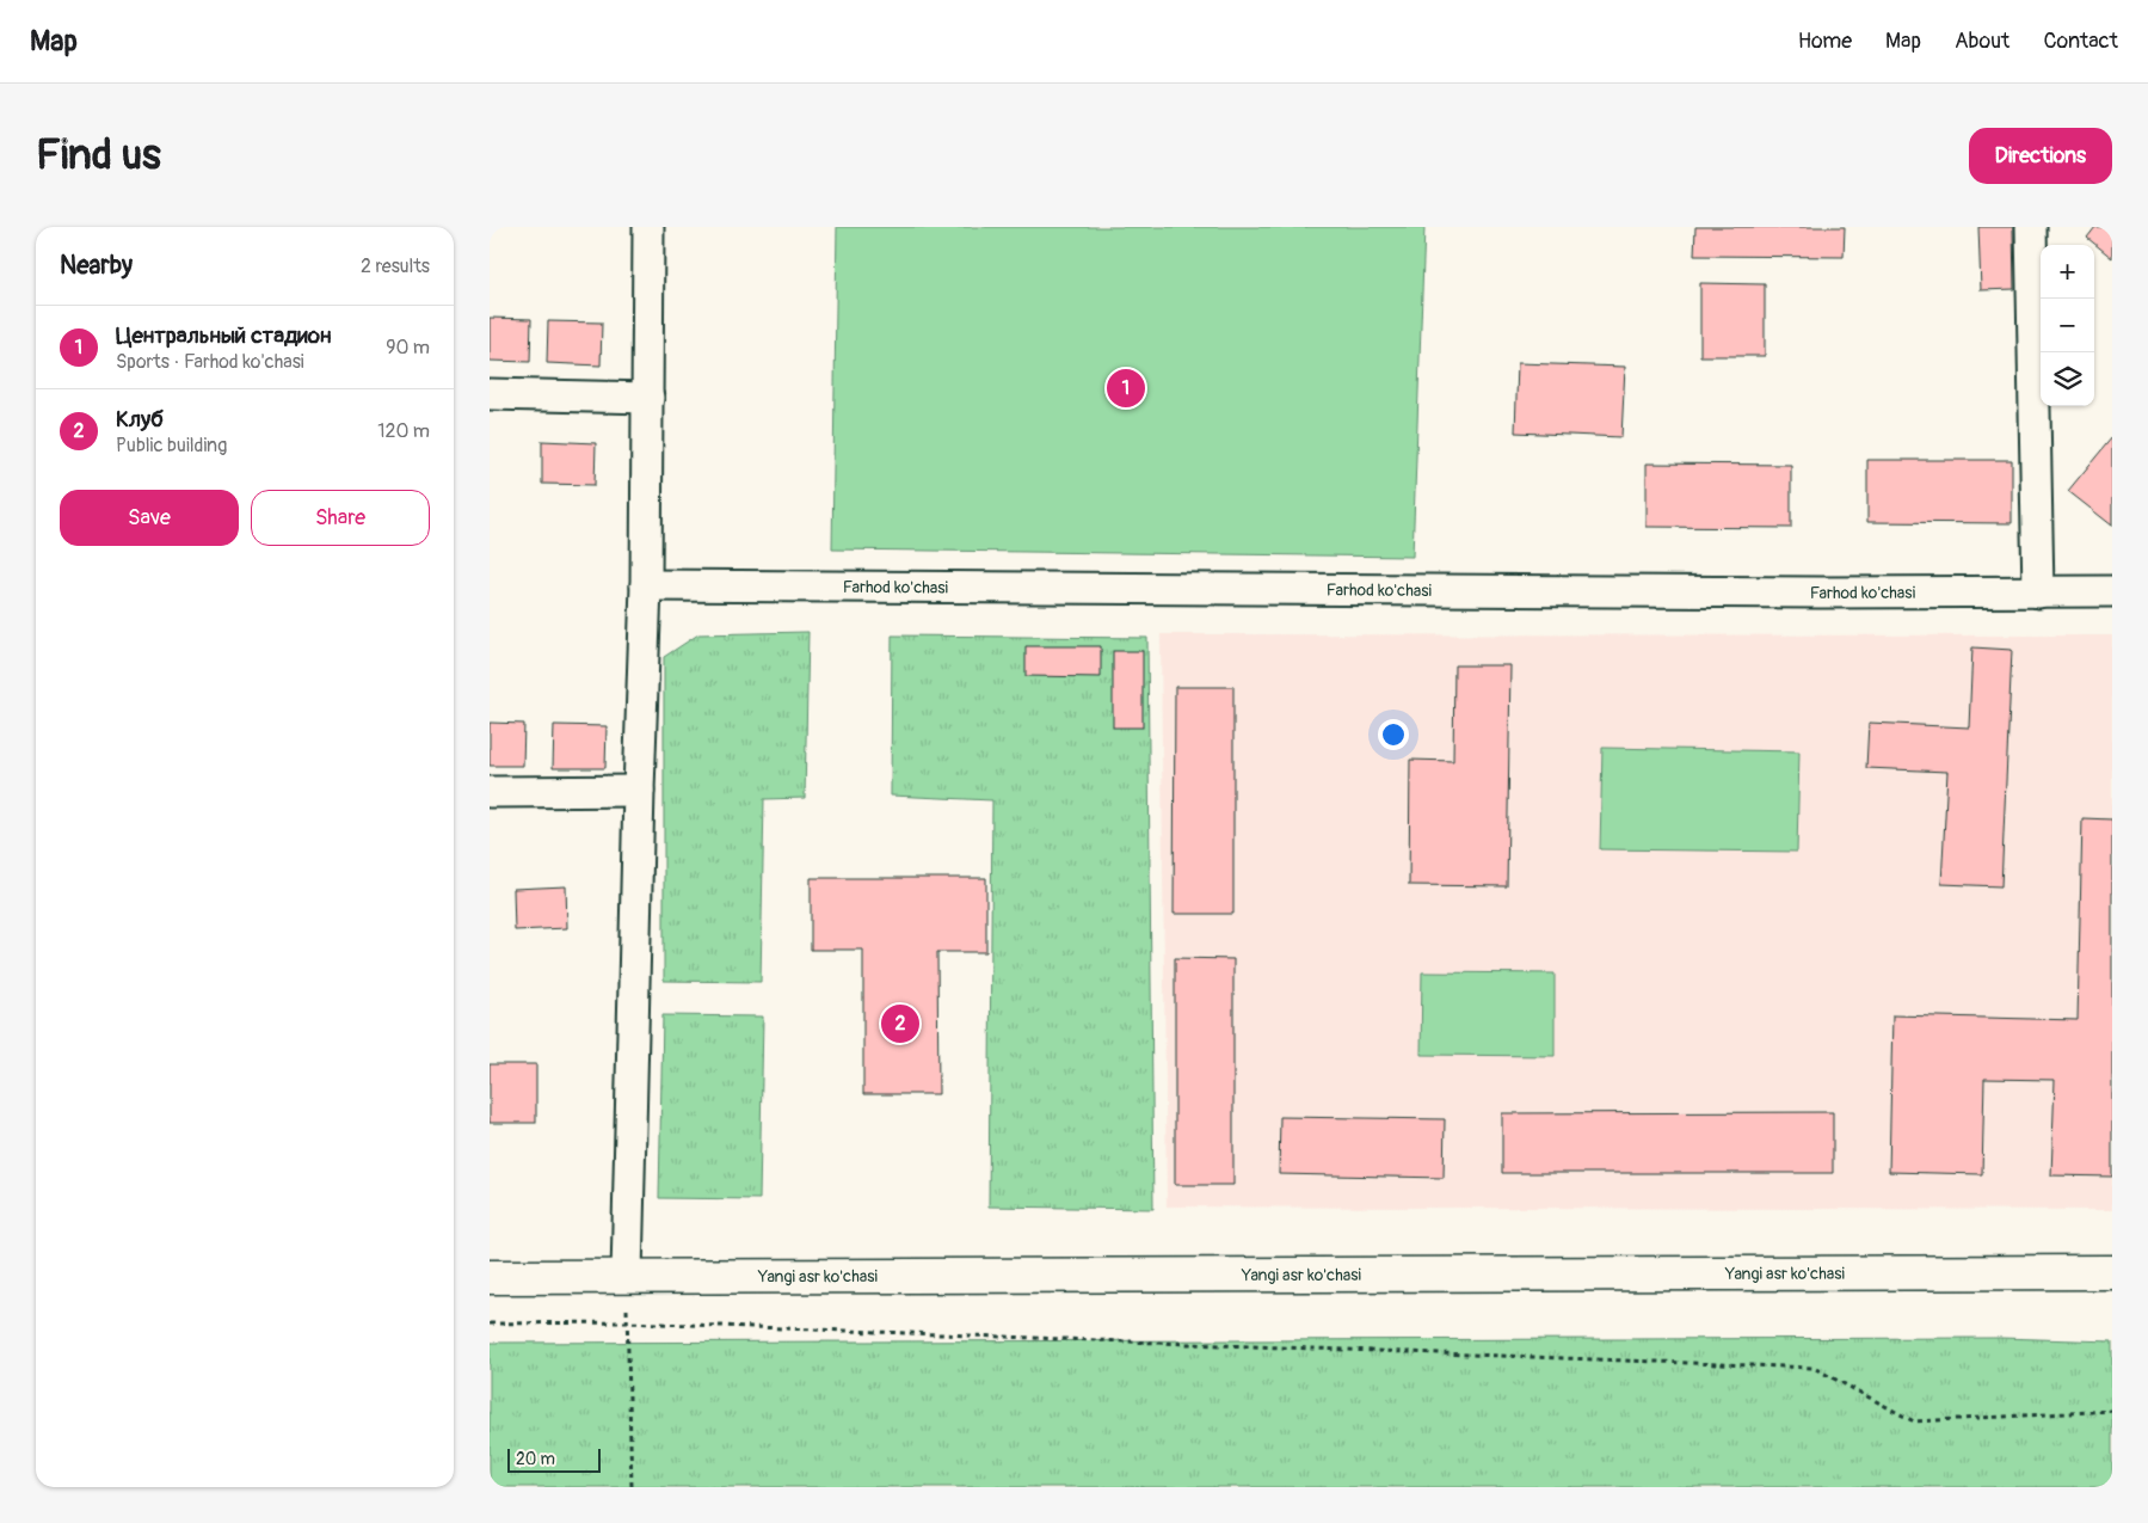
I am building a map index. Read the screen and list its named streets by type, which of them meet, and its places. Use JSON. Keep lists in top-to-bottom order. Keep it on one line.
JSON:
{"streets":{"street":["Farhod ko'chasi","Yangi asr ko'chasi"]},"scale_bar":"20 m","page":{"header":"Map","nav":["Home","Map","About","Contact"],"buttons":["Directions",["Save","Share"]],"title":"Find us","heading":["Nearby","2 results"],"map_buttons":["+","−"],"list":[{"mark":"1","name":"Центральный стадион","note":"Sports · Farhod ko'chasi","value":"90 m"},{"mark":"2","name":"Клуб","note":"Public building","value":"120 m"}],"pins":["1","2"],"scale":"20 m"}}
